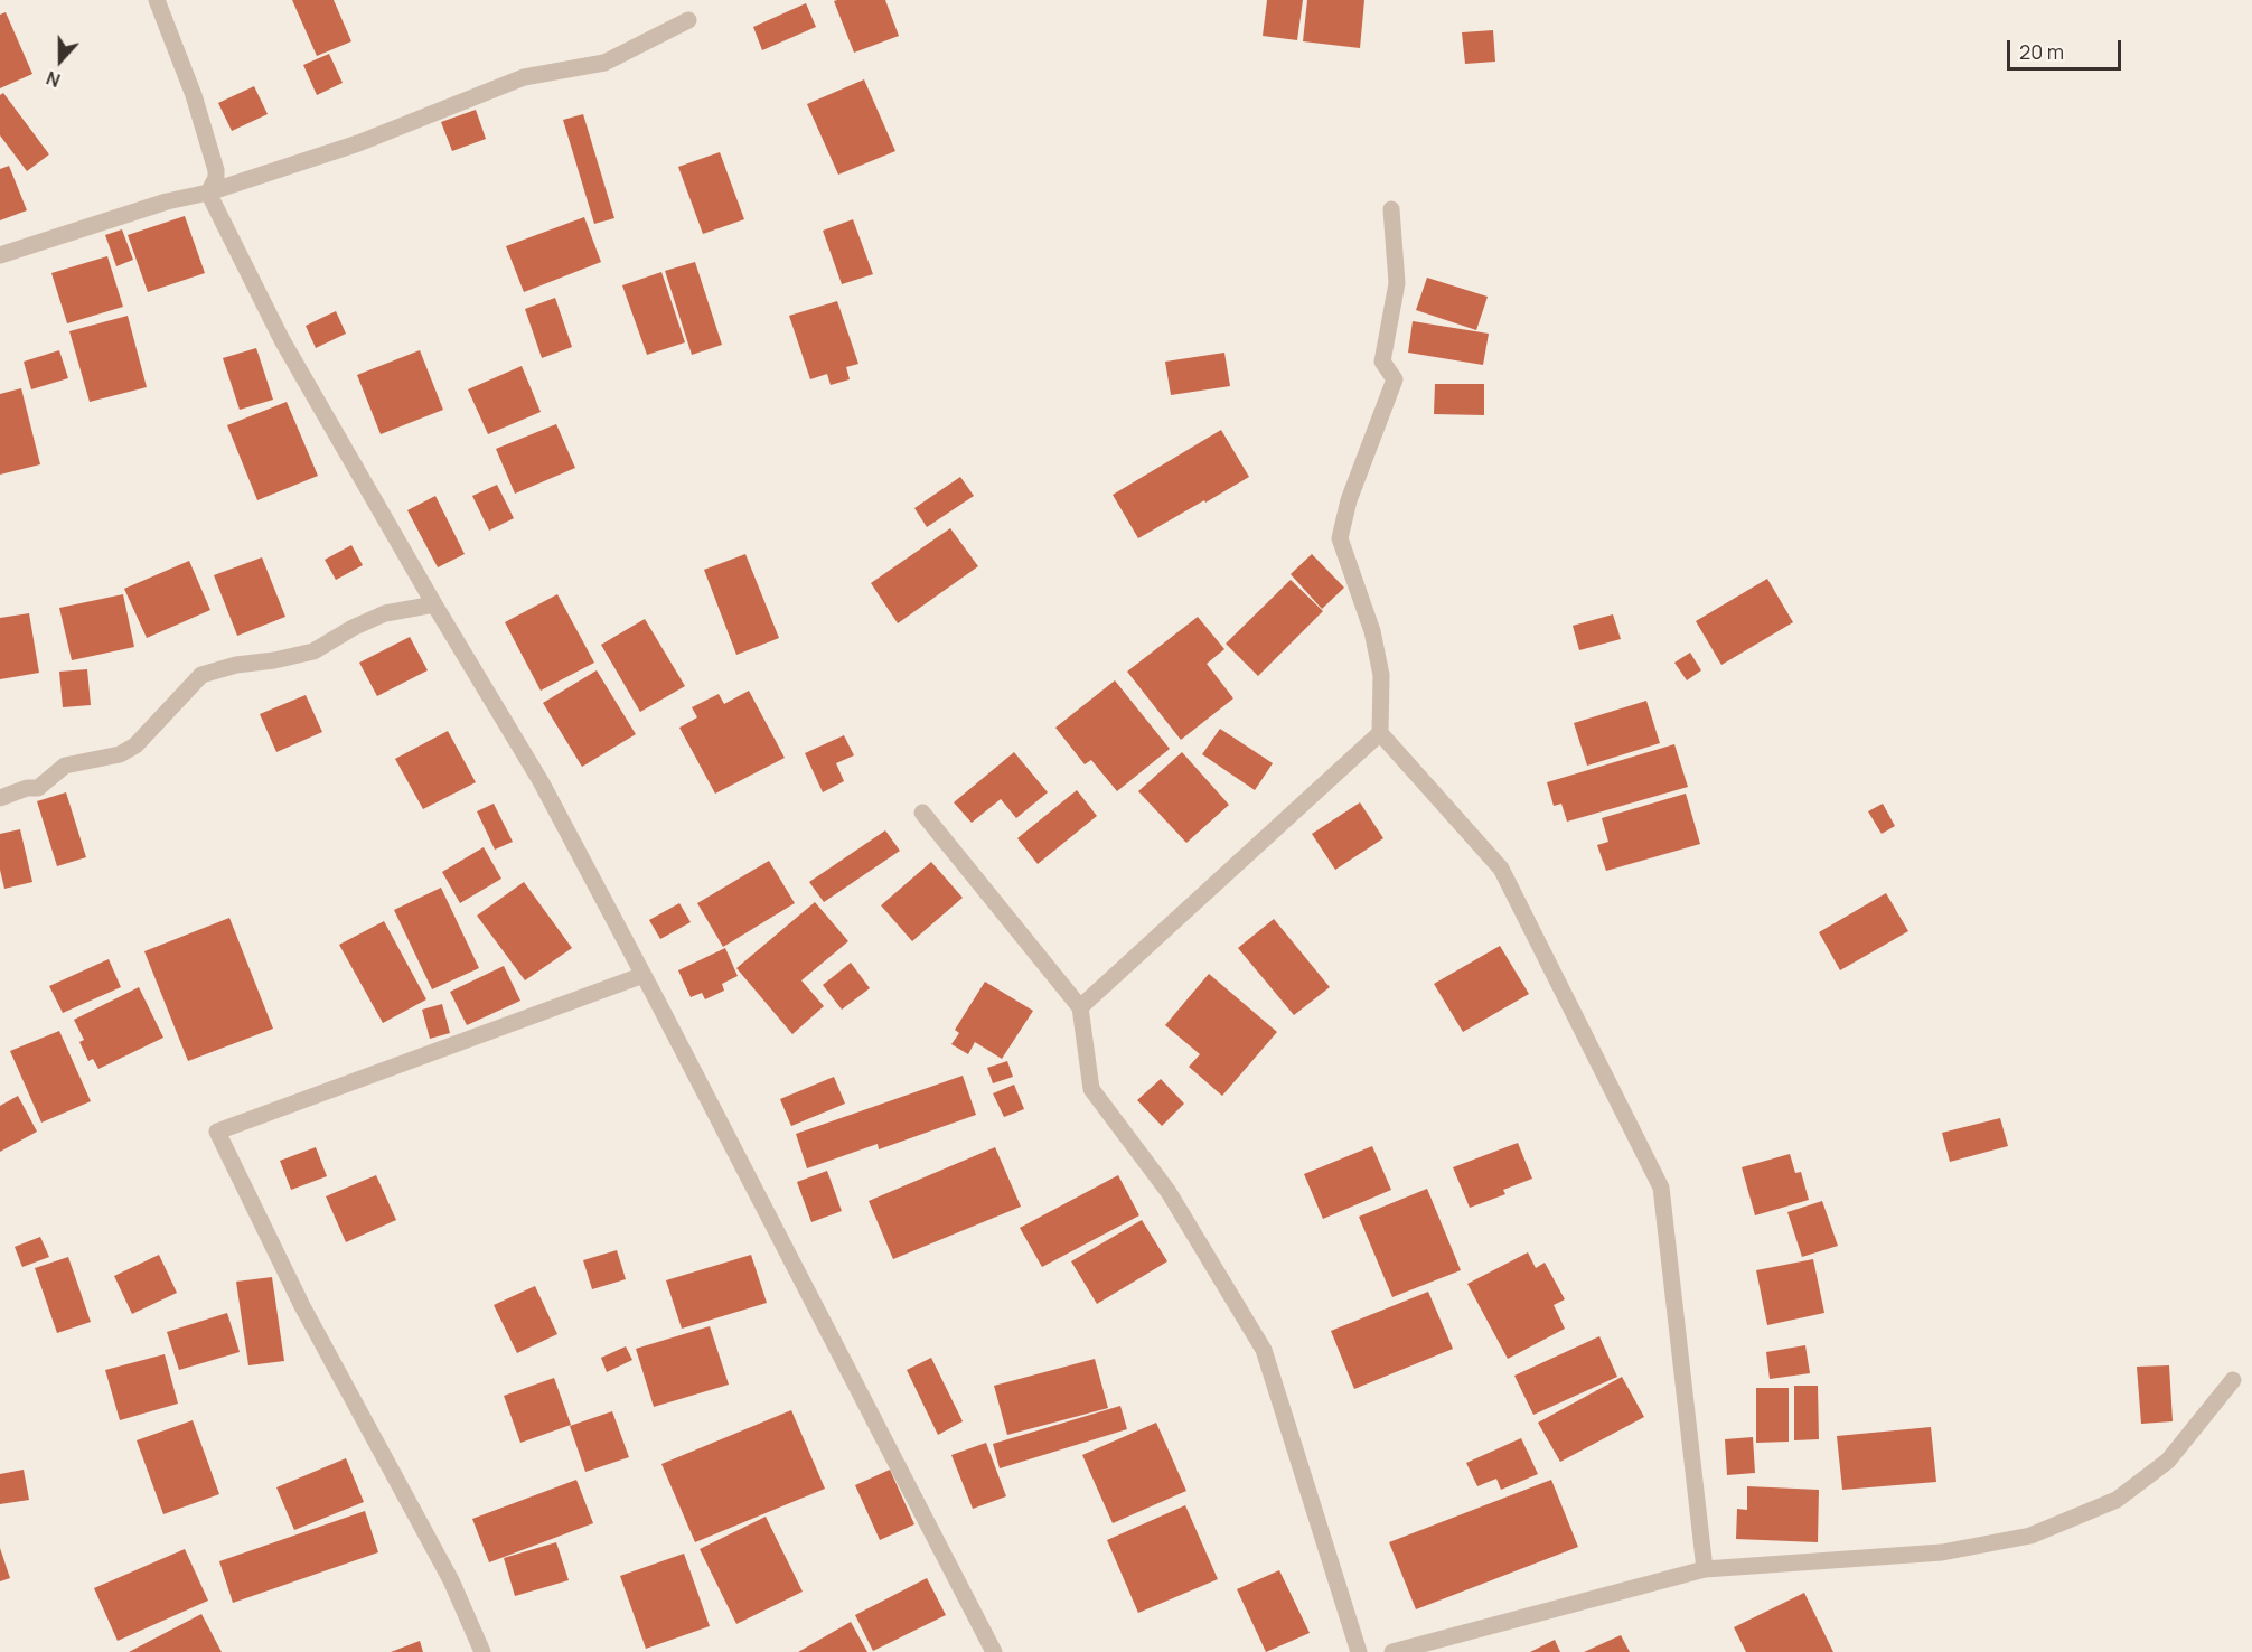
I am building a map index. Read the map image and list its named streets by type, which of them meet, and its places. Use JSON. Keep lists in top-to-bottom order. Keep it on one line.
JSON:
{"scale_bar":"20 m","north":"bottom"}
